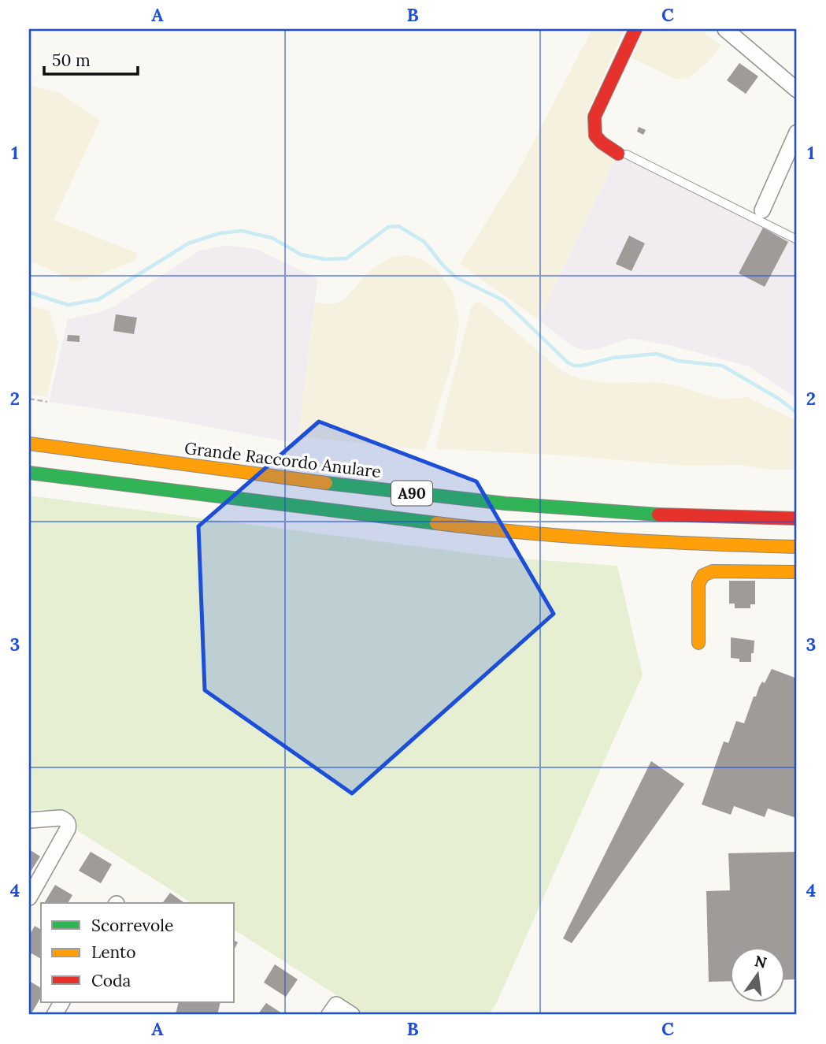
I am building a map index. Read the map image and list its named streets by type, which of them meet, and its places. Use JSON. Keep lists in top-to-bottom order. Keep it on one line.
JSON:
{"streets":{"main road":["Grande Raccordo Anulare","A90"]},"legend":["Scorrevole","Lento","Coda"],"scale_bar":"50 m","north":"top","grid":{"columns":["A","B","C"],"rows":["1","2","3","4"]}}
